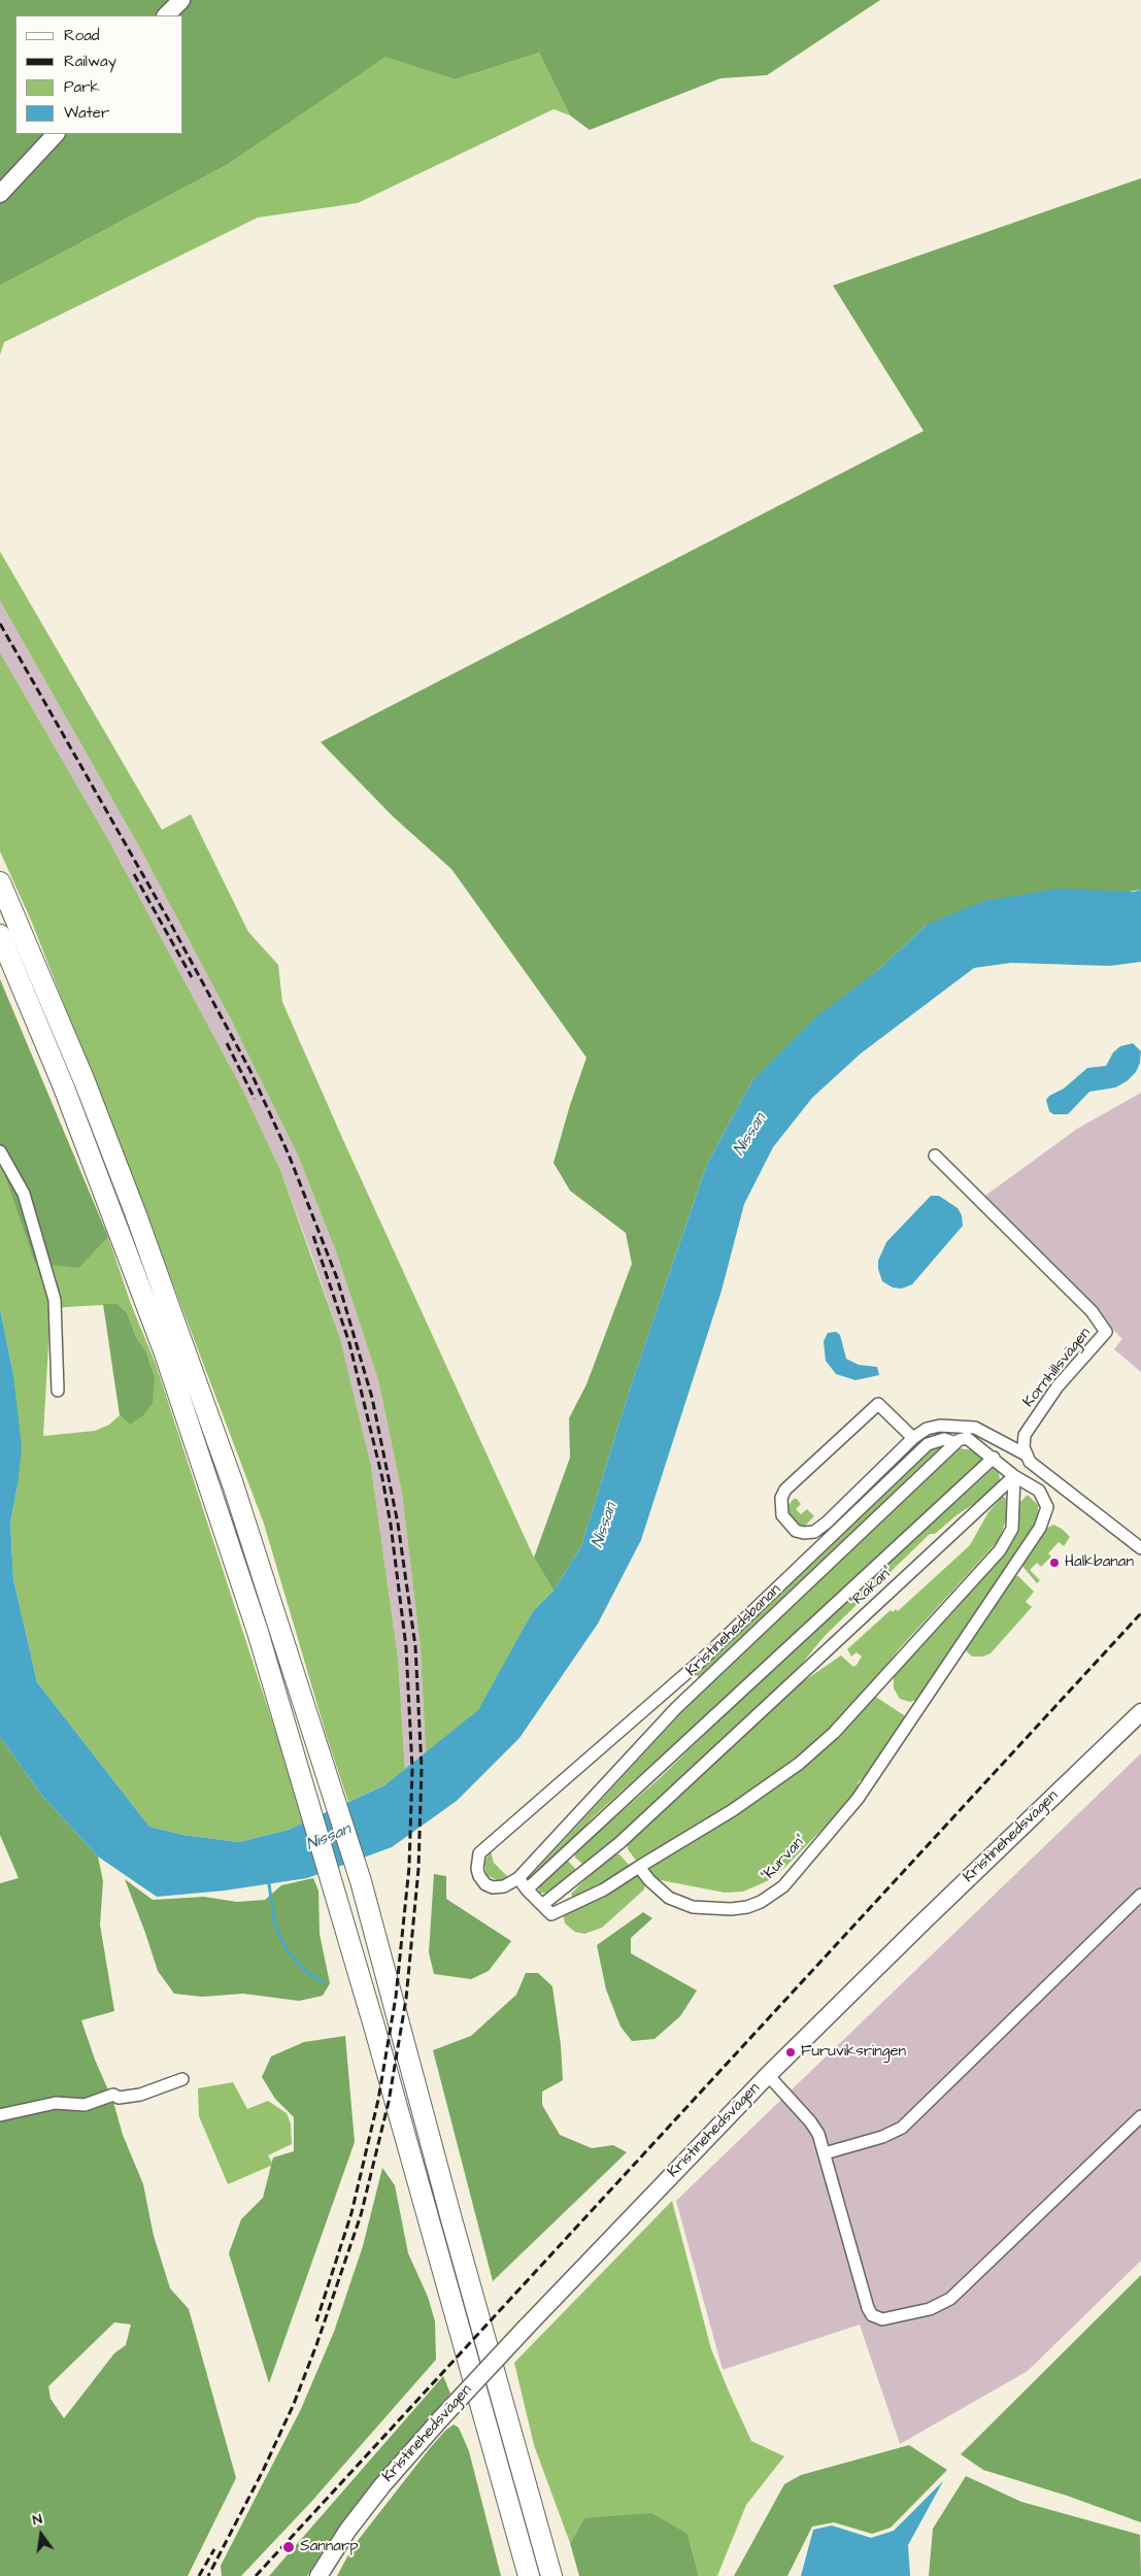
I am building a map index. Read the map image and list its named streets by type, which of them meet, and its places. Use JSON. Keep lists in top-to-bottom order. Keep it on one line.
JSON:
{"streets":{"street":["Kornhillsvägen","\"Rakan\"","Kristinehedsbanan","Kristinehedsvägen","\"Kurvan\""]},"crossings":[["\"Rakan\"","\"Kurvan\""]],"water":["Nissan"],"places":["Halkbanan","Furuviksringen","Sannarp"],"legend":["Road","Railway","Park","Water"],"north":"top"}
